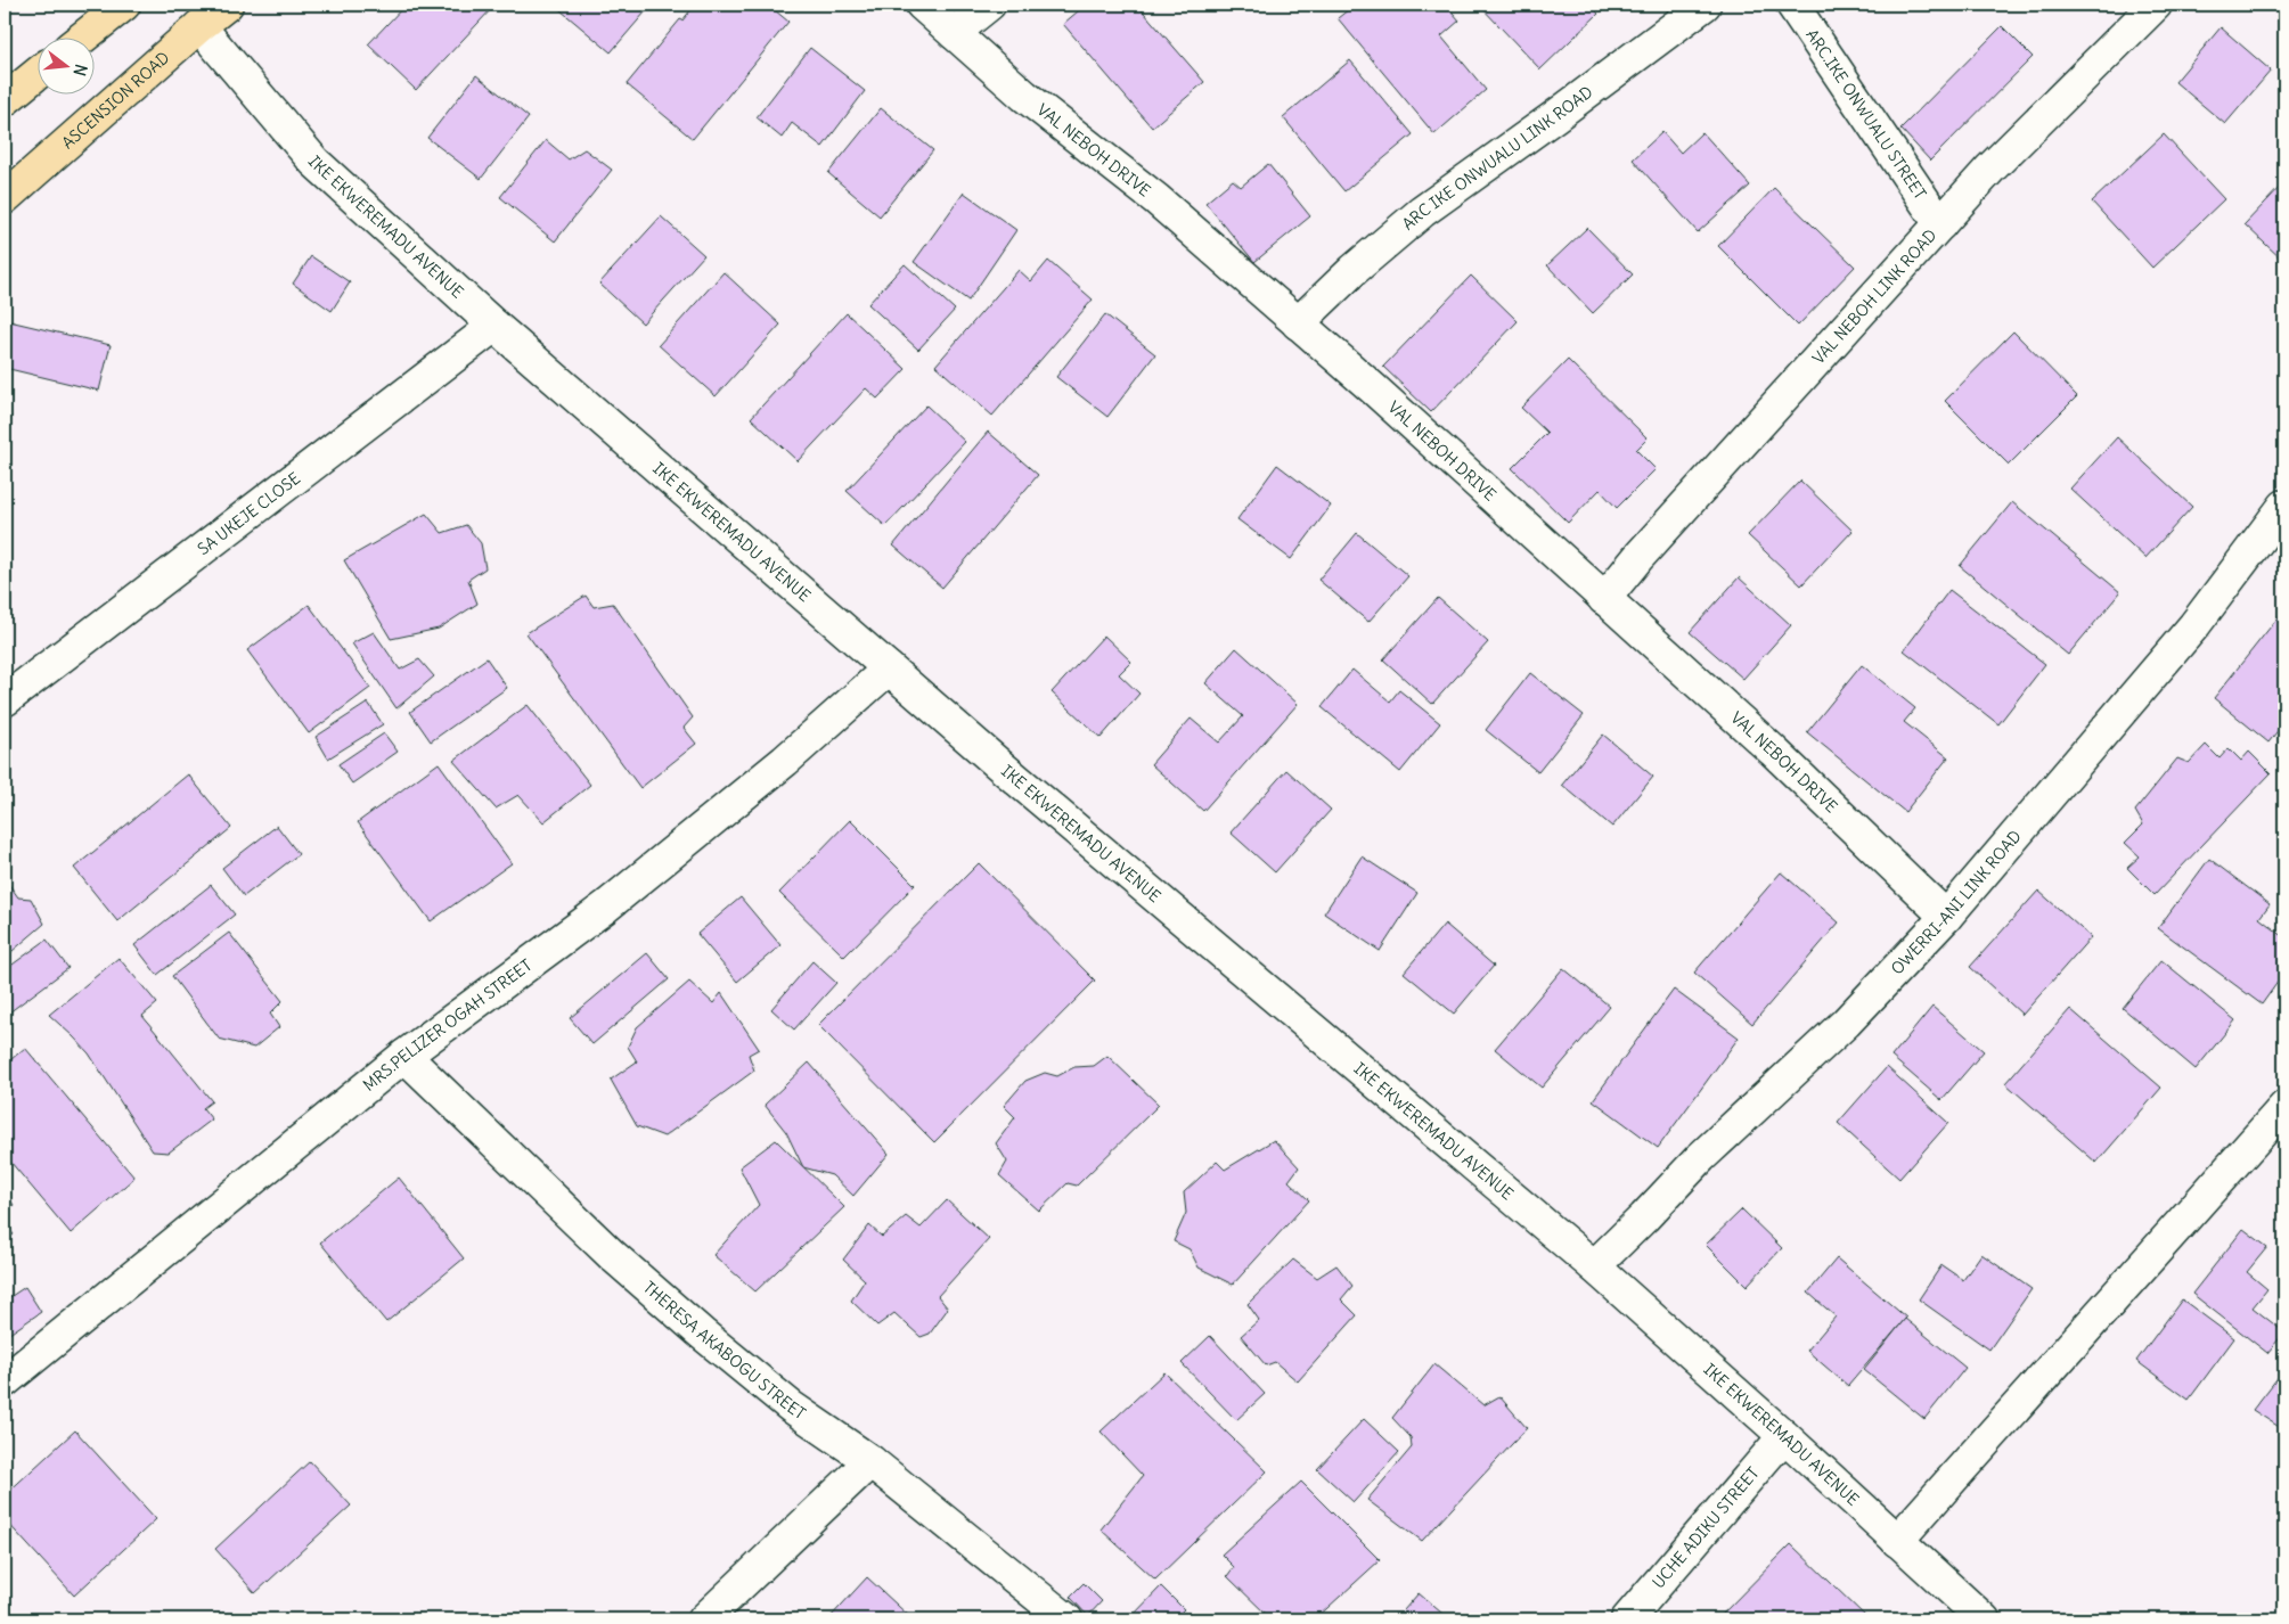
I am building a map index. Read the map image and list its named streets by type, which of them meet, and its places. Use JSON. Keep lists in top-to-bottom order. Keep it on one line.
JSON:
{"streets":{"main road":["ASCENSION ROAD"],"street":["ARC.IKE ONWUALU STREET","VAL NEBOH DRIVE","ARC IKE ONWUALU LINK ROAD","IKE EKWEREMADU AVENUE","VAL NEBOH LINK ROAD","SA UKEJE CLOSE","OWERRI-ANI LINK ROAD","MRS.PELIZER OGAH STREET","THERESA AKABOGU STREET","UCHE ADIKU STREET"]},"crossings":[["ASCENSION ROAD","IKE EKWEREMADU AVENUE"],["ARC.IKE ONWUALU STREET","VAL NEBOH LINK ROAD"],["VAL NEBOH DRIVE","ARC IKE ONWUALU LINK ROAD"],["VAL NEBOH DRIVE","VAL NEBOH LINK ROAD"],["VAL NEBOH DRIVE","OWERRI-ANI LINK ROAD"],["IKE EKWEREMADU AVENUE","SA UKEJE CLOSE"],["IKE EKWEREMADU AVENUE","OWERRI-ANI LINK ROAD"],["IKE EKWEREMADU AVENUE","MRS.PELIZER OGAH STREET"],["IKE EKWEREMADU AVENUE","UCHE ADIKU STREET"],["MRS.PELIZER OGAH STREET","THERESA AKABOGU STREET"]],"north":"right"}
